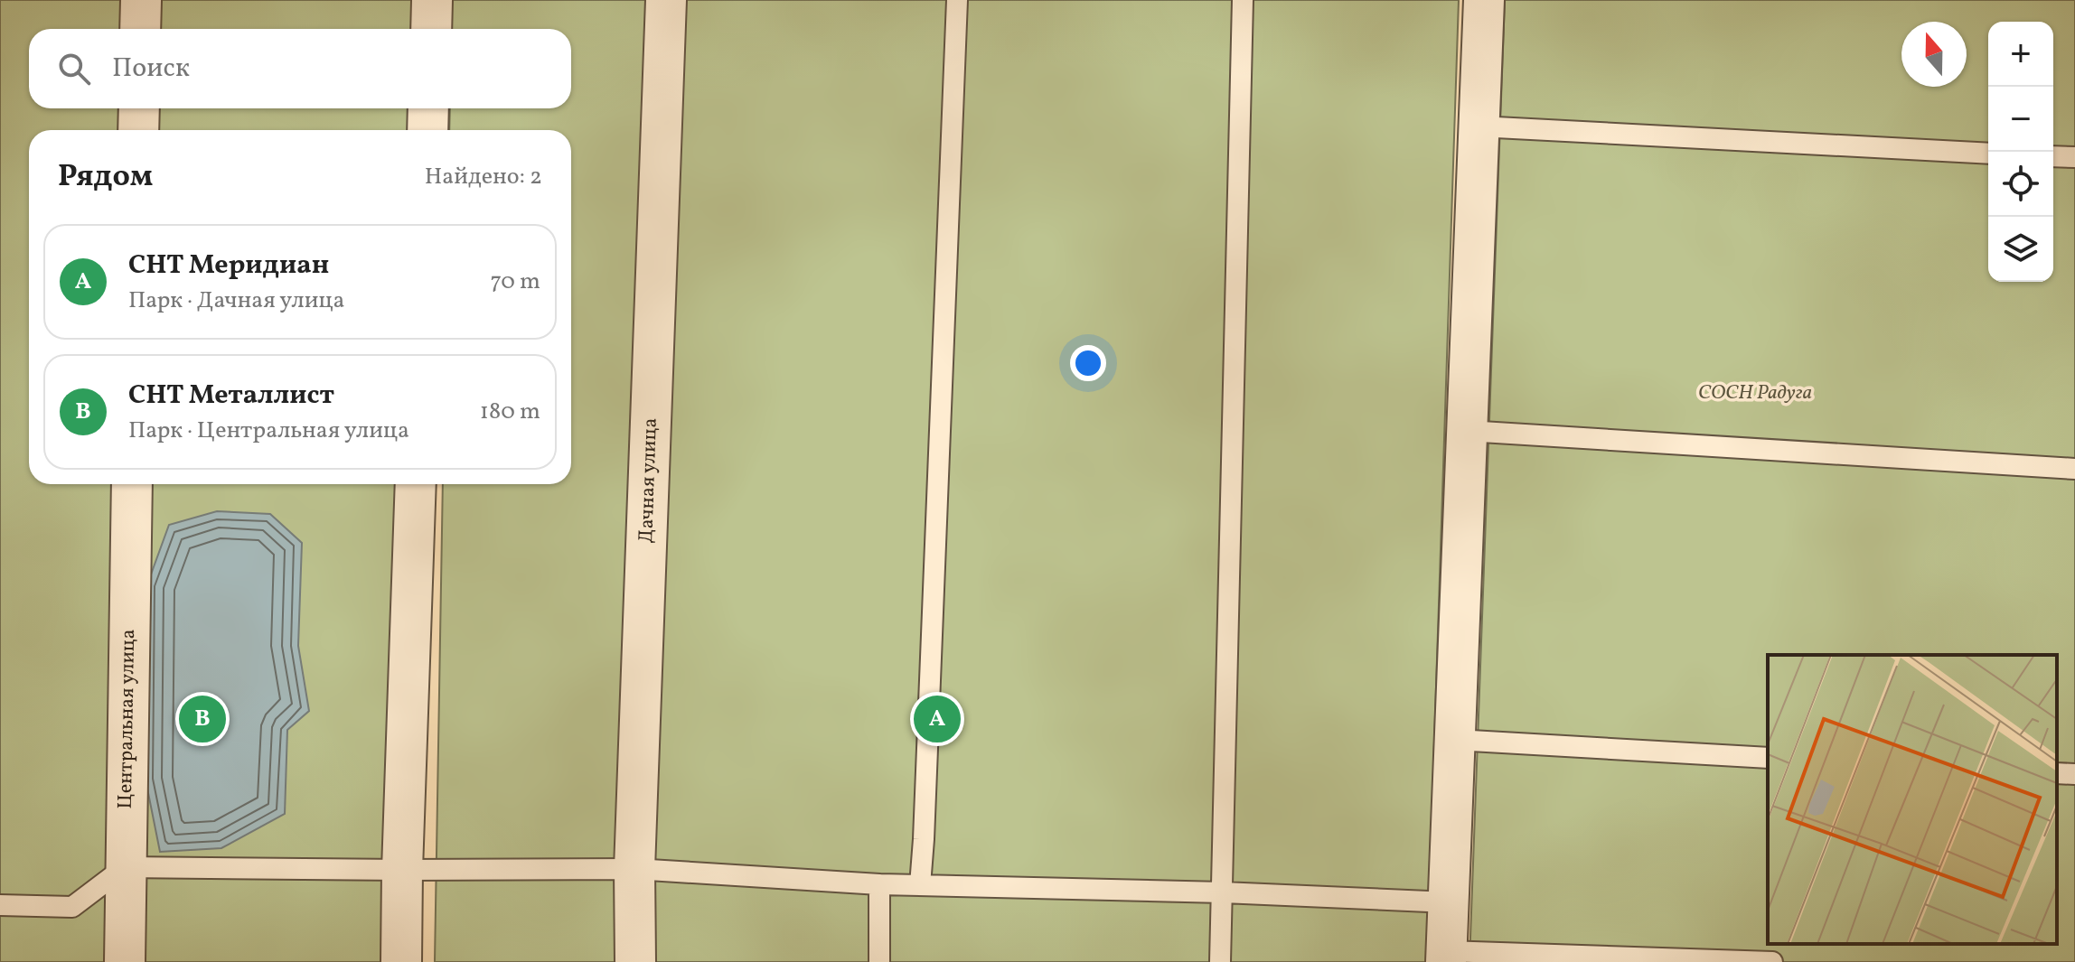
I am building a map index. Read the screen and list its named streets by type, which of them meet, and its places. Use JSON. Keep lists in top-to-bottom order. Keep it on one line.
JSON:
{"streets":{"street":["Дачная улица","Центральная улица"]},"parks":["СОСН Радуга"],"north":"top","page":{"map_buttons":["+","−"],"search":"Поиск","heading":["Рядом","Найдено: 2"],"list":[{"mark":"A","name":"СНТ Меридиан","note":"Парк · Дачная улица","value":"70 m"},{"mark":"B","name":"СНТ Металлист","note":"Парк · Центральная улица","value":"180 m"}],"pins":["A","B"]}}
